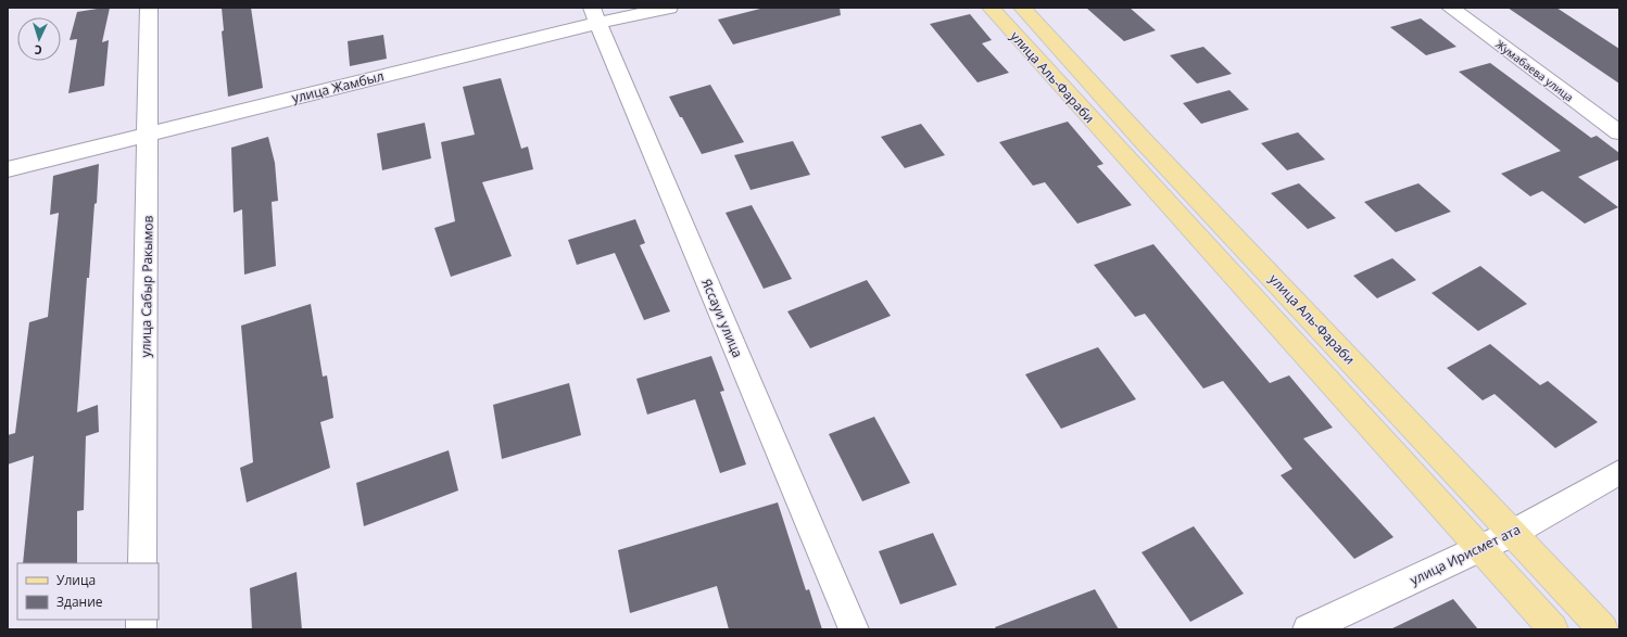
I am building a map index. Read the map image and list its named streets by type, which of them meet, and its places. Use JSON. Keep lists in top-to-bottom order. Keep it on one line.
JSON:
{"streets":{"main road":["улица Аль-Фараби"],"street":["Жумабаева улица","улица Жамбыл","улица Сабыр Ракымов","Яссауи улица","улица Ирисмет ата"]},"crossings":[["улица Аль-Фараби","улица Ирисмет ата"],["улица Жамбыл","улица Сабыр Ракымов"],["улица Жамбыл","Яссауи улица"]],"legend":["Улица","Здание"],"north":"bottom"}
